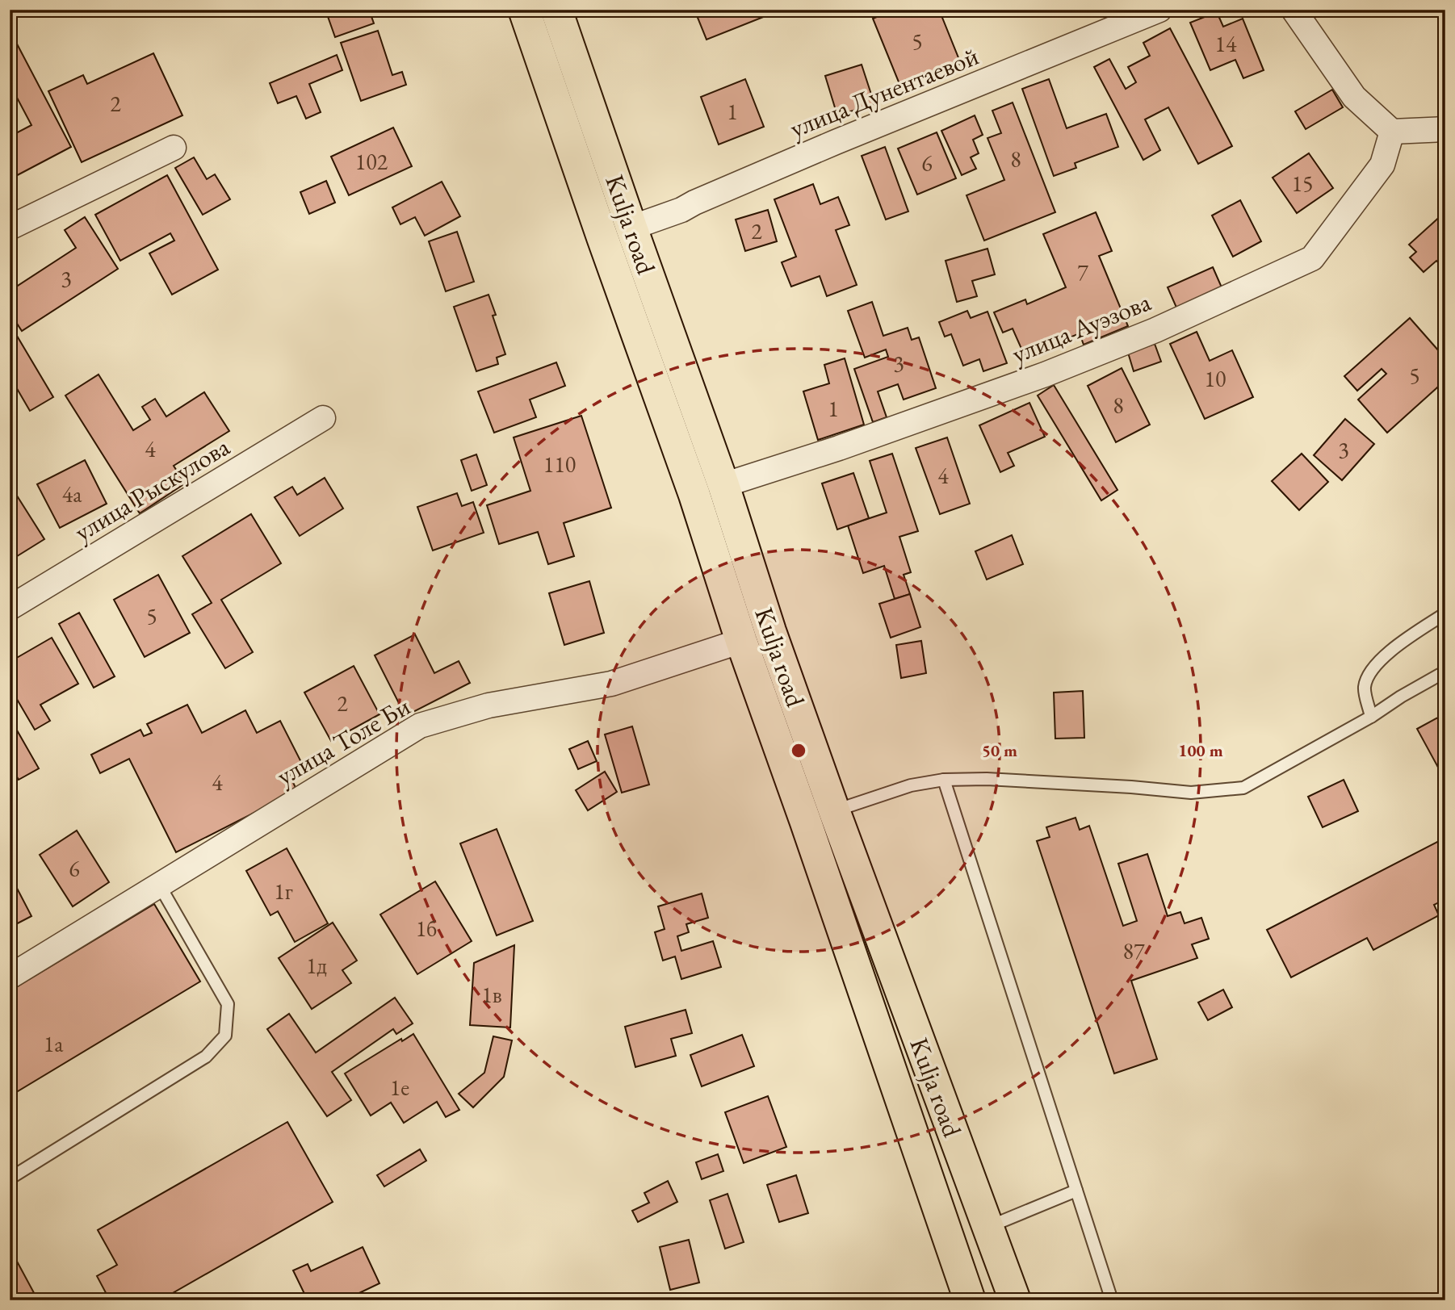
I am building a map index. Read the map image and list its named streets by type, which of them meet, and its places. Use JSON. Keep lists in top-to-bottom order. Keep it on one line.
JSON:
{"streets":{"main road":["Kulja road"],"street":["улица Дунентаевой","улица Ауэзова","улица Рыскулова","улица Толе Би"]},"crossings":[["улица Дунентаевой","Kulja road"],["Kulja road","улица Ауэзова"],["Kulja road","улица Толе Би"]],"house_numbers":["5","14","2","1","8","102","6","15","2","7","3","3","5","10","8","1","4","3","110","4","4а","5","2","4","6","1г","1б","87","1д","1в","1а","1е"],"rings":["50 m","100 m"]}
